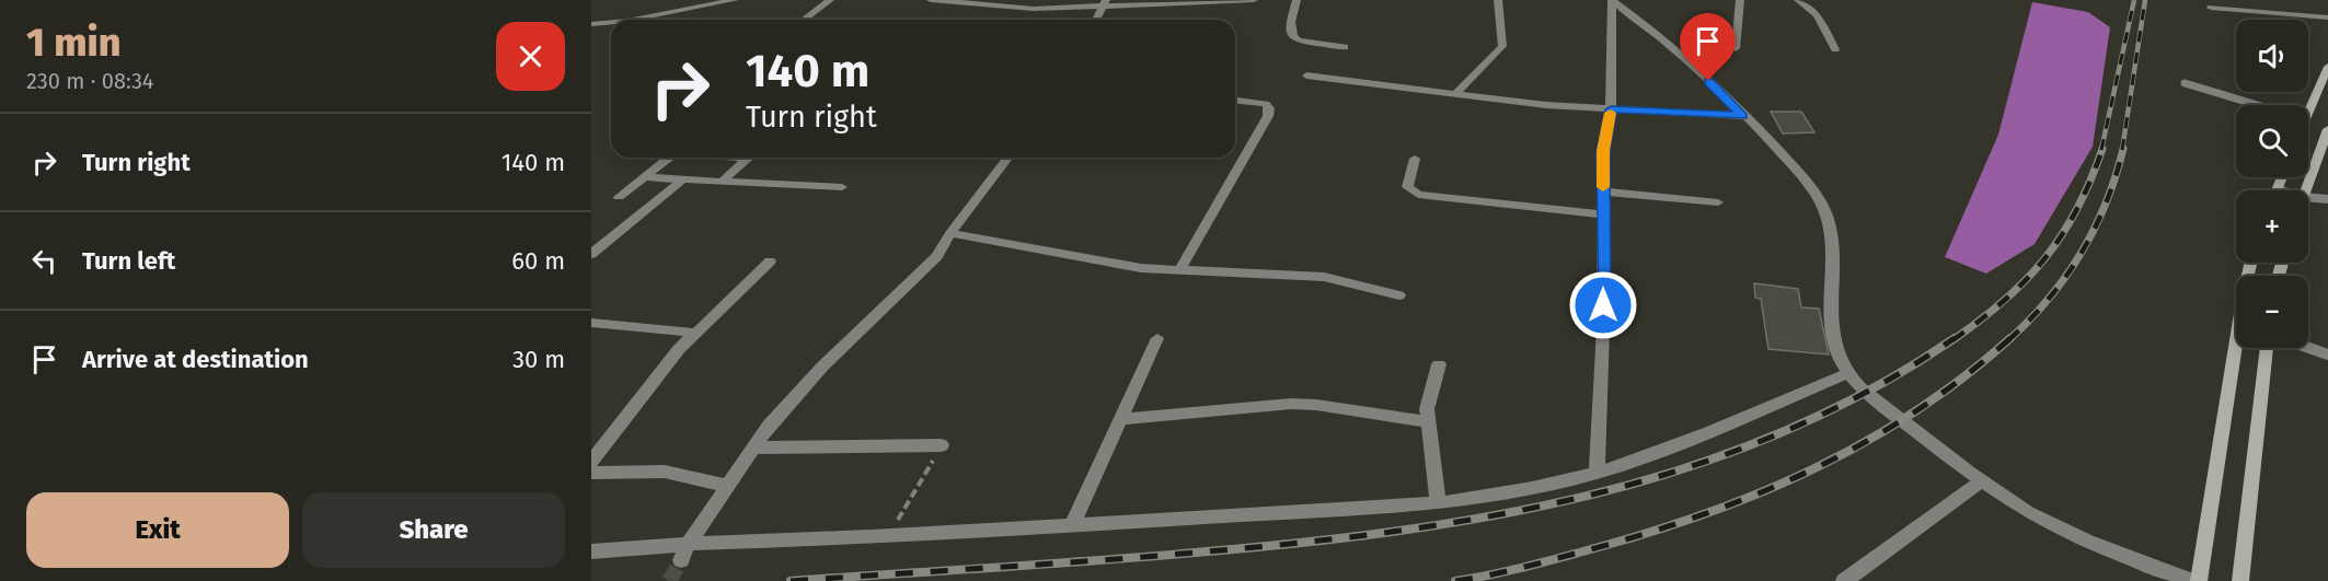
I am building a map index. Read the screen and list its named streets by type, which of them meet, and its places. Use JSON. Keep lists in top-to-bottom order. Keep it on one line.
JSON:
{"page":{"heading":["1 min","230 m · 08:34"],"map_buttons":["+","−"],"turn":["140 m","Turn right"],"list":[{"name":"Turn right","value":"140 m"},{"name":"Turn left","value":"60 m"},{"name":"Arrive at destination","value":"30 m"}],"buttons":["Exit","Share"]}}
